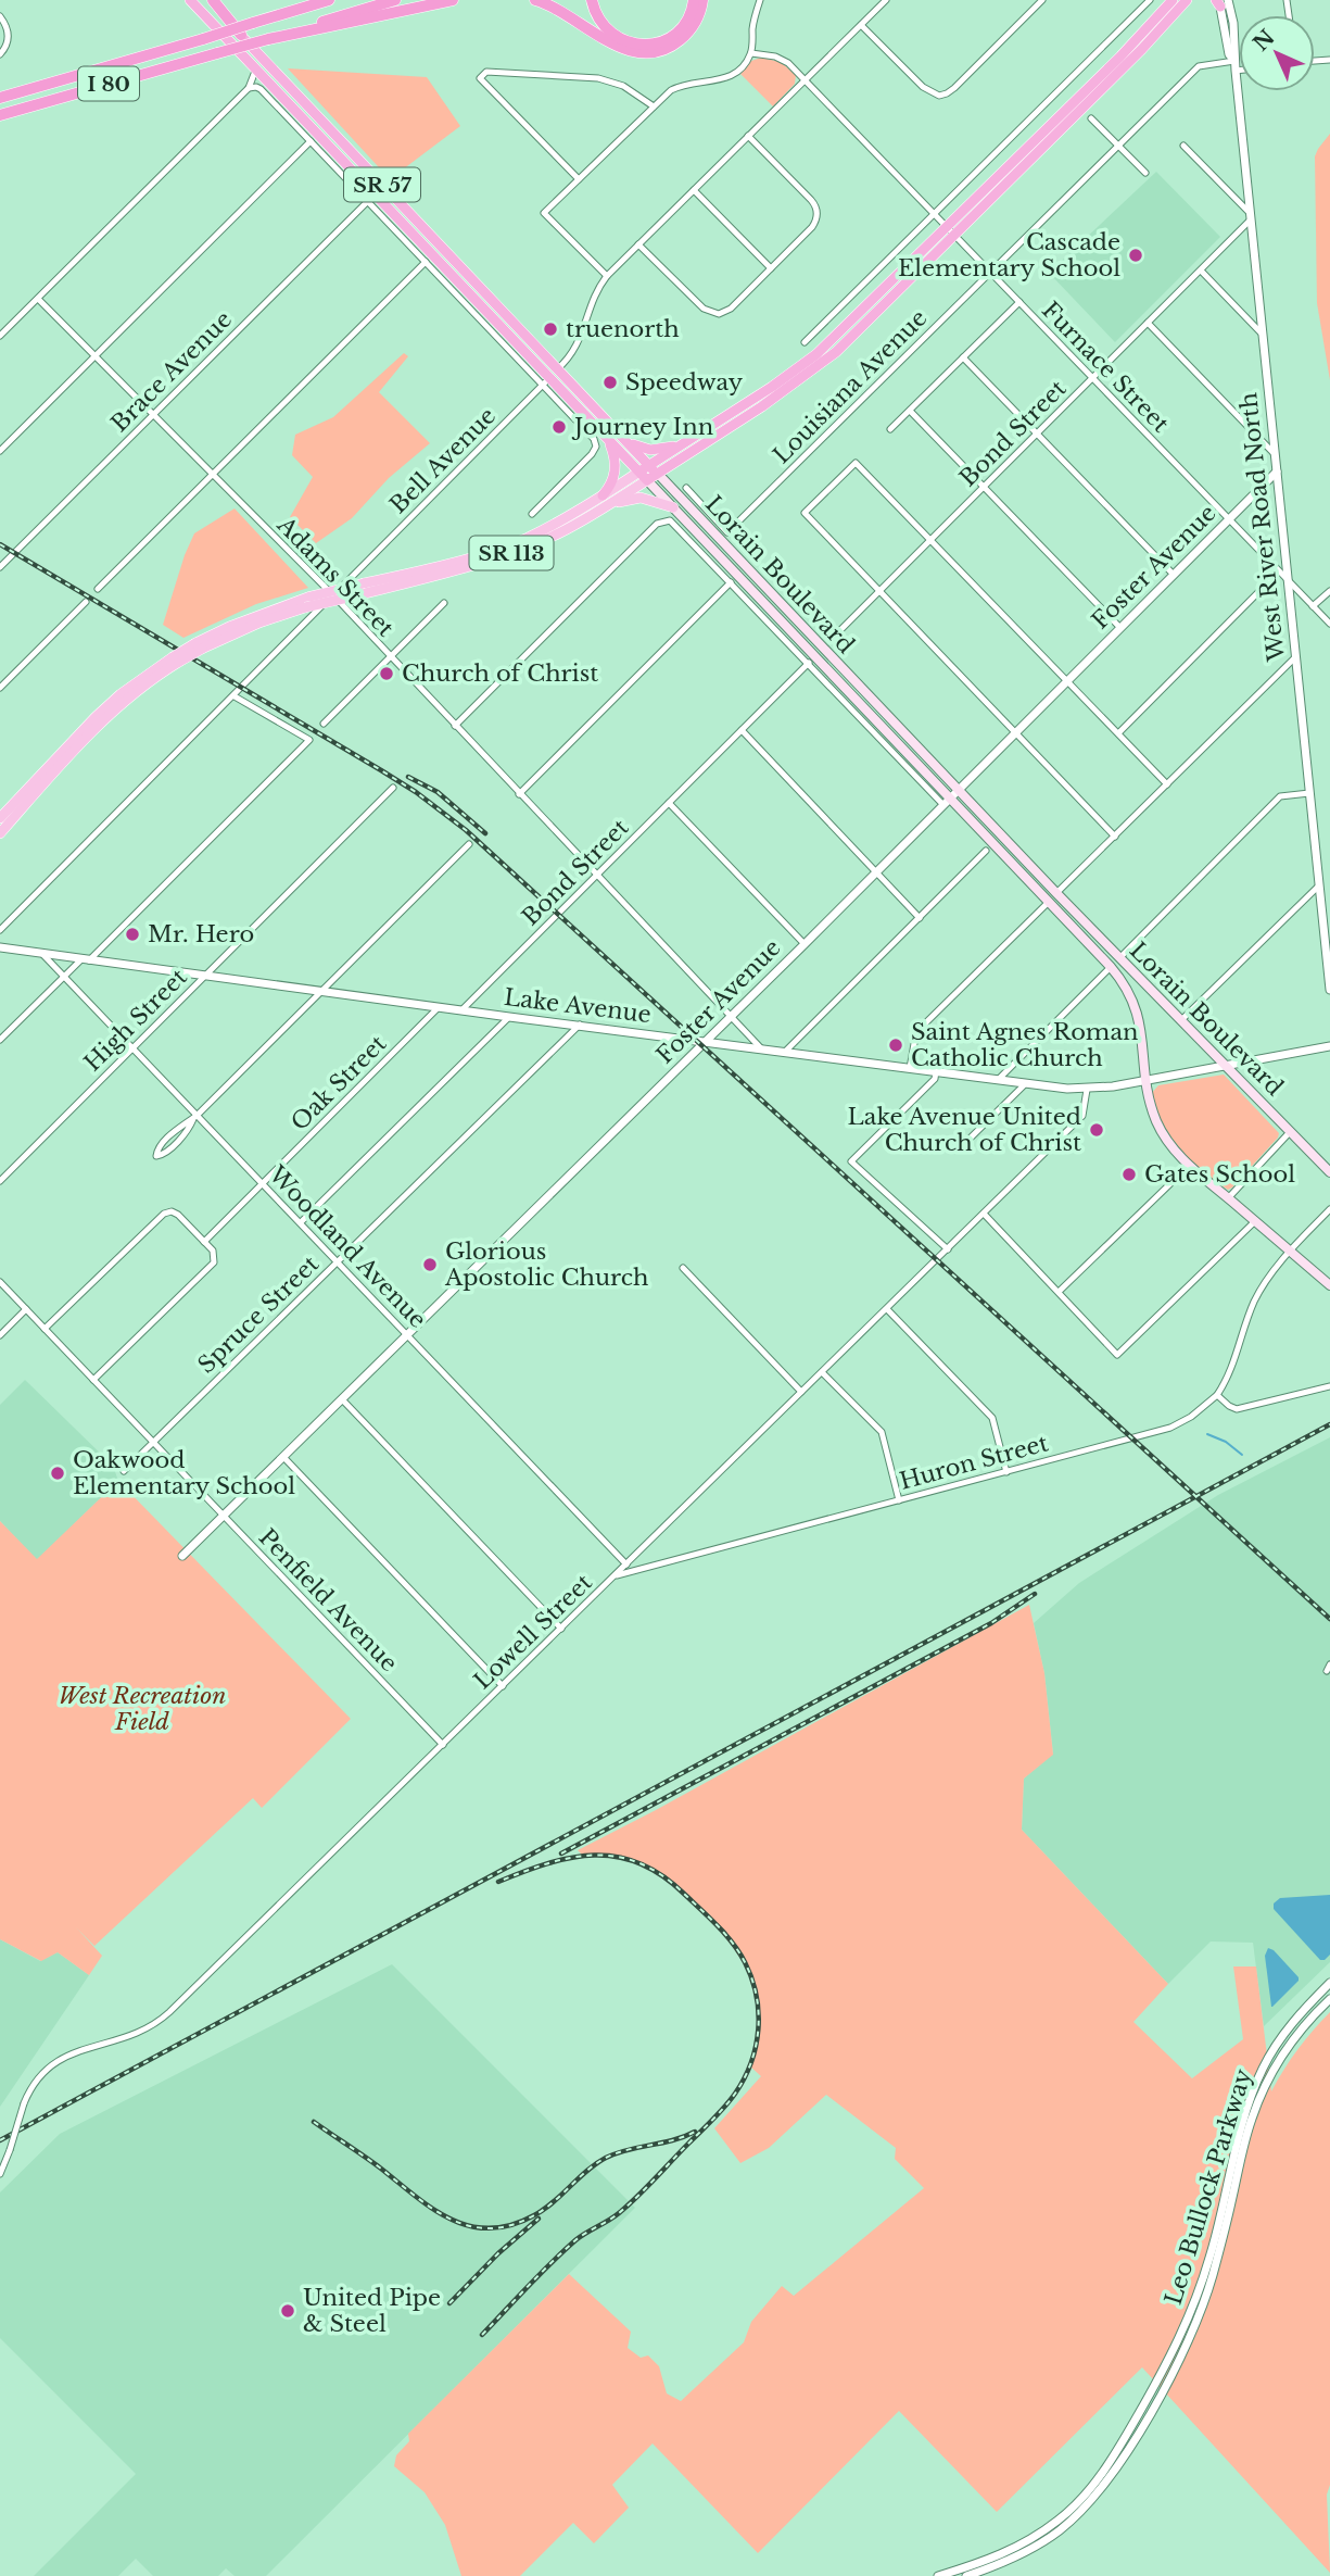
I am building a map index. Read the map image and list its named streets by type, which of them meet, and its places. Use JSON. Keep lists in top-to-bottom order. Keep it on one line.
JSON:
{"streets":{"highway":["I 80","SR 57","Lorain Boulevard"],"main road":["SR 113"],"street":["Furnace Street","Brace Avenue","Louisiana Avenue","Bond Street","Bell Avenue","West River Road North","Foster Avenue","Adams Street","Lake Avenue","High Street","Oak Street","Woodland Avenue","Spruce Street","Huron Street","Penfield Avenue","Lowell Street","Leo Bullock Parkway"]},"crossings":[["SR 57","Furnace Street"],["SR 57","SR 113"],["SR 57","Lorain Boulevard"],["Furnace Street","Louisiana Avenue"],["Furnace Street","Bond Street"],["Furnace Street","Bell Avenue"],["Furnace Street","West River Road North"],["Furnace Street","Foster Avenue"],["Brace Avenue","Lorain Boulevard"],["Brace Avenue","Adams Street"],["Louisiana Avenue","West River Road North"],["Bond Street","West River Road North"],["Bond Street","Lorain Boulevard"],["Bond Street","Adams Street"],["Bond Street","Lake Avenue"],["Bell Avenue","Lorain Boulevard"],["Bell Avenue","Adams Street"],["West River Road North","Foster Avenue"],["SR 113","Lorain Boulevard"],["Foster Avenue","Lorain Boulevard"],["Foster Avenue","Adams Street"],["Foster Avenue","Lake Avenue"],["Foster Avenue","Woodland Avenue"],["Foster Avenue","Penfield Avenue"],["Lorain Boulevard","Lake Avenue"],["Adams Street","Lake Avenue"],["Lake Avenue","High Street"],["Lake Avenue","Oak Street"],["Lake Avenue","Woodland Avenue"],["Lake Avenue","Spruce Street"],["Lake Avenue","Lowell Street"],["High Street","Woodland Avenue"],["Oak Street","Woodland Avenue"],["Woodland Avenue","Spruce Street"],["Woodland Avenue","Lowell Street"],["Spruce Street","Penfield Avenue"],["Huron Street","Lowell Street"],["Penfield Avenue","Lowell Street"]],"parks":["West Recreation Field"],"places":["Cascade Elementary School","truenorth","Speedway","Journey Inn","Church of Christ","Mr. Hero","Saint Agnes Roman Catholic Church","Lake Avenue United Church of Christ","Gates School","Glorious Apostolic Church","Oakwood Elementary School","United Pipe & Steel"],"north":"top left"}
